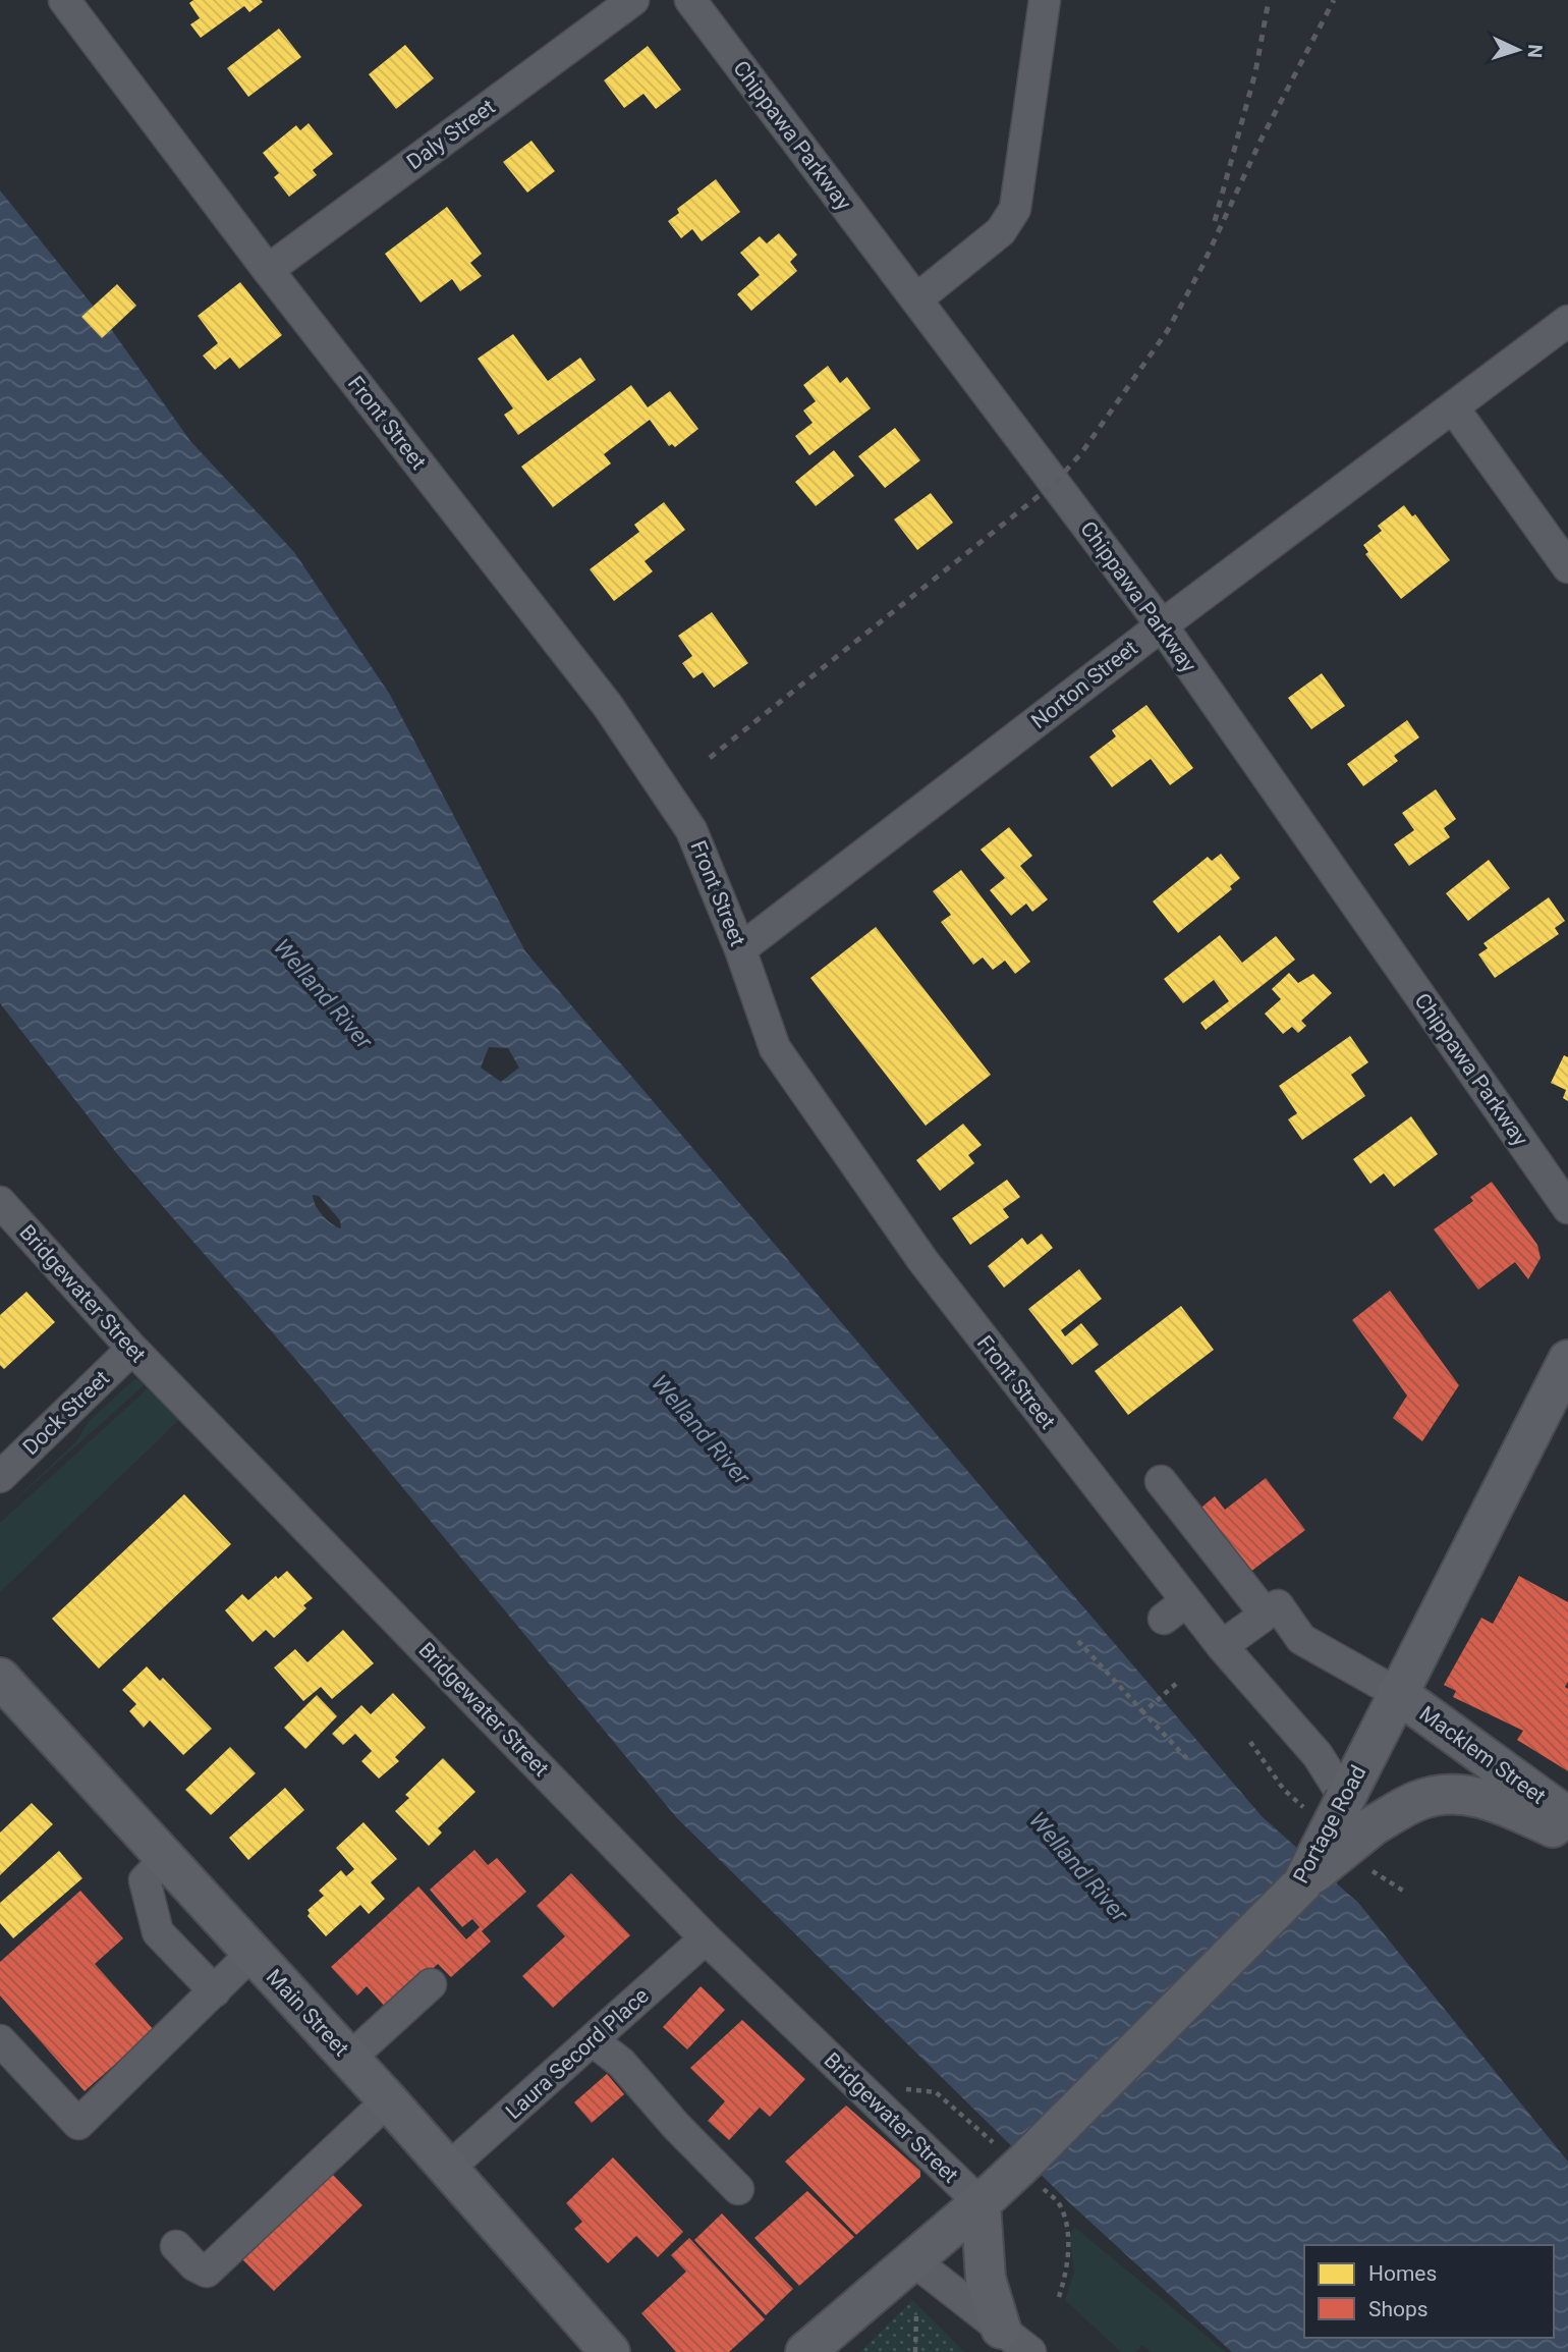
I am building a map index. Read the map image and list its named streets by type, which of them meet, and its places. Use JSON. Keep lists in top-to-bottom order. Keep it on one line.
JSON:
{"streets":{"main road":["Macklem Street","Portage Road","Main Street"],"street":["Daly Street","Chippawa Parkway","Front Street","Norton Street","Bridgewater Street","Dock Street","Laura Secord Place"]},"crossings":[["Daly Street","Front Street"],["Chippawa Parkway","Norton Street"],["Front Street","Norton Street"],["Front Street","Portage Road"],["Bridgewater Street","Dock Street"],["Bridgewater Street","Portage Road"],["Bridgewater Street","Laura Secord Place"],["Macklem Street","Portage Road"],["Main Street","Laura Secord Place"]],"water":["Welland River"],"legend":["Homes","Shops"],"north":"right"}
